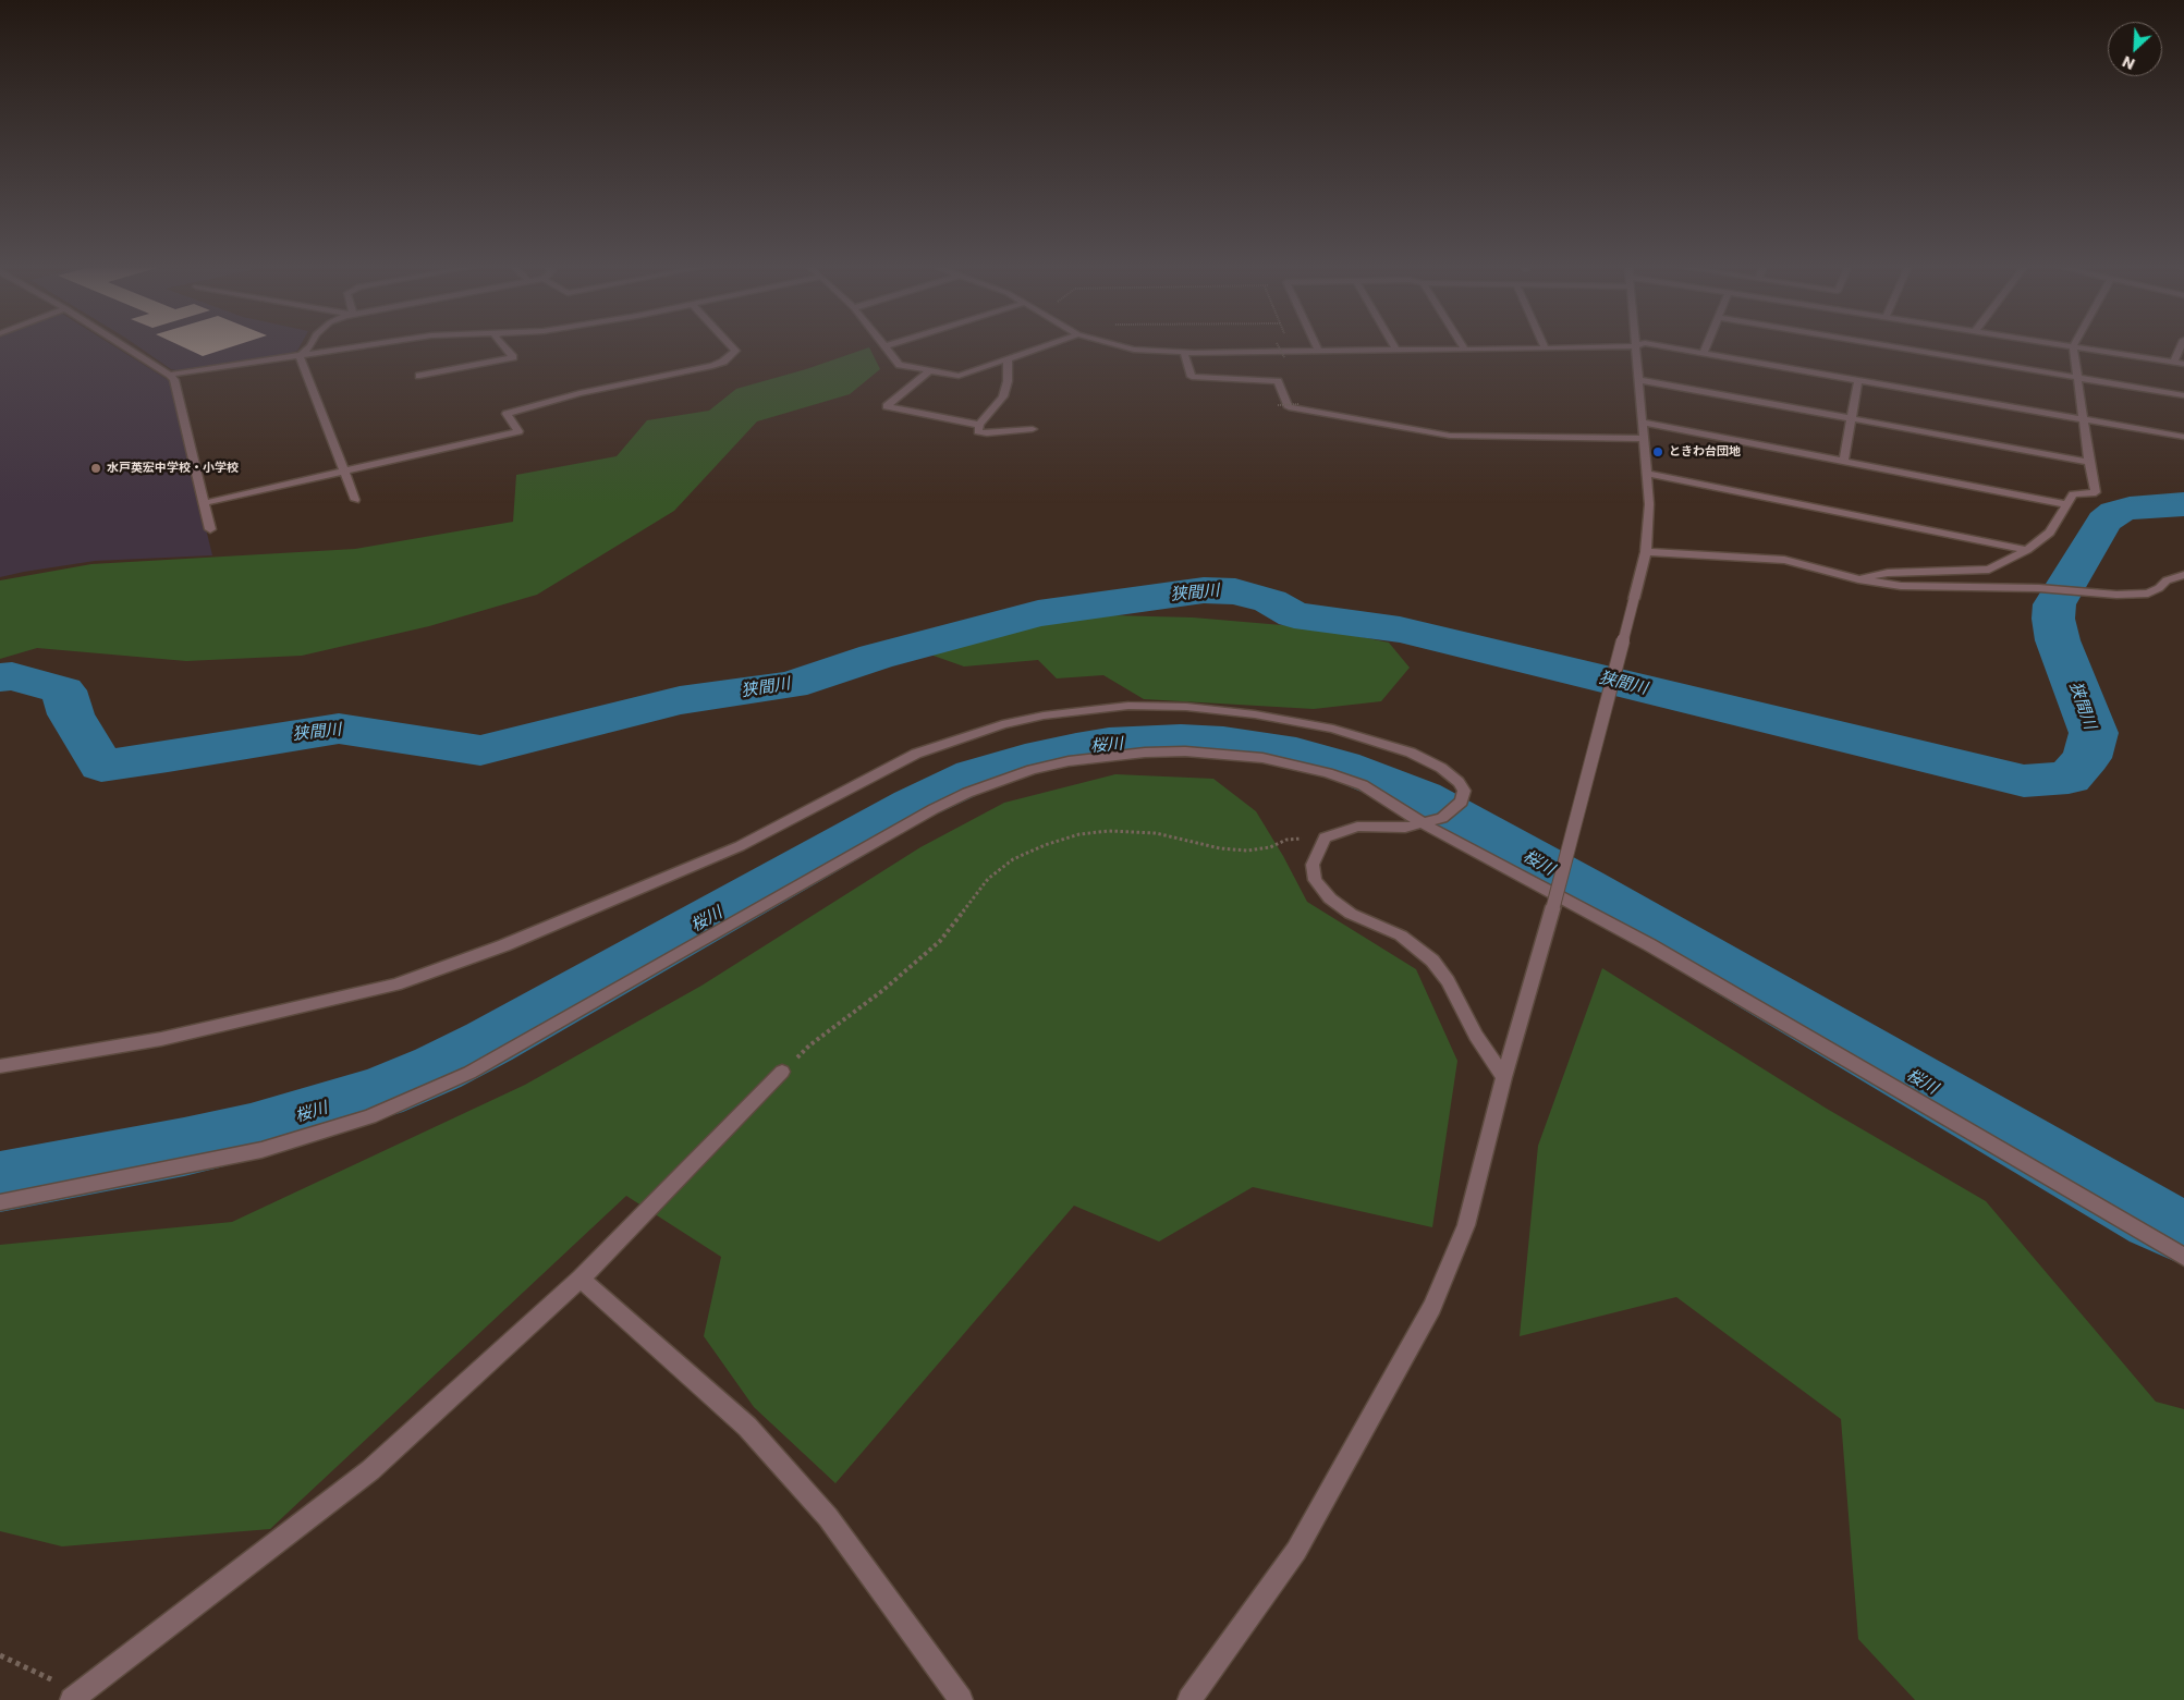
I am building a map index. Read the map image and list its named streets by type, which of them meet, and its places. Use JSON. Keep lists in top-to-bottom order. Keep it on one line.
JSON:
{"water":["狭間川","桜川"],"places":["ときわ台団地","水戸英宏中学校・小学校"],"north":"bottom left"}
